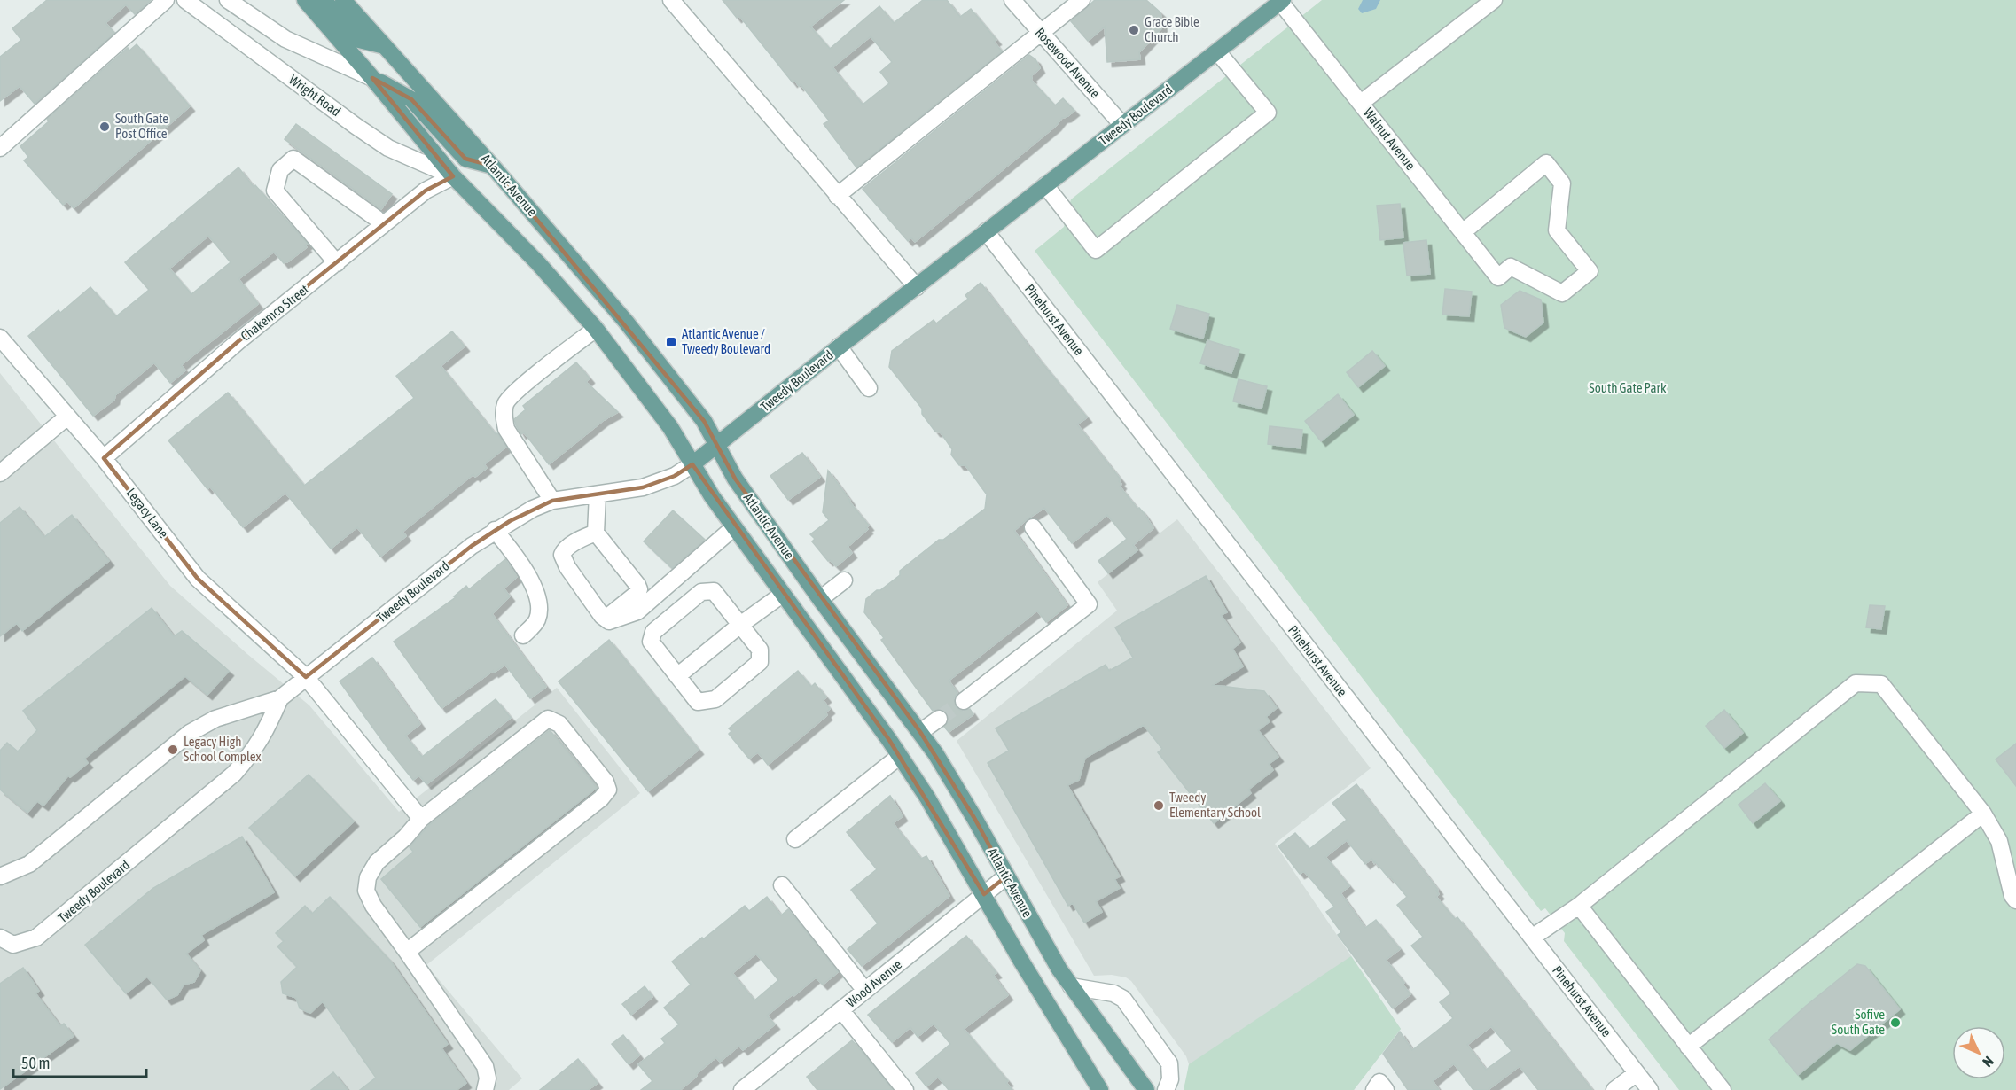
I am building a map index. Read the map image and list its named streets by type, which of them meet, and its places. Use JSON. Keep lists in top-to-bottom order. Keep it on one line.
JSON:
{"streets":{"main road":["Tweedy Boulevard","Atlantic Avenue"],"street":["Rosewood Avenue","Wright Road","Walnut Avenue","Chakemco Street","Pinehurst Avenue","Legacy Lane","Wood Avenue"]},"crossings":[["Rosewood Avenue","Tweedy Boulevard"],["Wright Road","Chakemco Street"],["Tweedy Boulevard","Walnut Avenue"],["Tweedy Boulevard","Atlantic Avenue"],["Tweedy Boulevard","Pinehurst Avenue"],["Tweedy Boulevard","Legacy Lane"],["Atlantic Avenue","Wood Avenue"],["Chakemco Street","Legacy Lane"]],"parks":["South Gate Park"],"places":{"other":["Grace Bible Church","South Gate Post Office","Legacy High School Complex","Tweedy Elementary School","Sofive South Gate"],"transit":["Atlantic Avenue / Tweedy Boulevard"]},"scale_bar":"50 m","north":"bottom right"}
